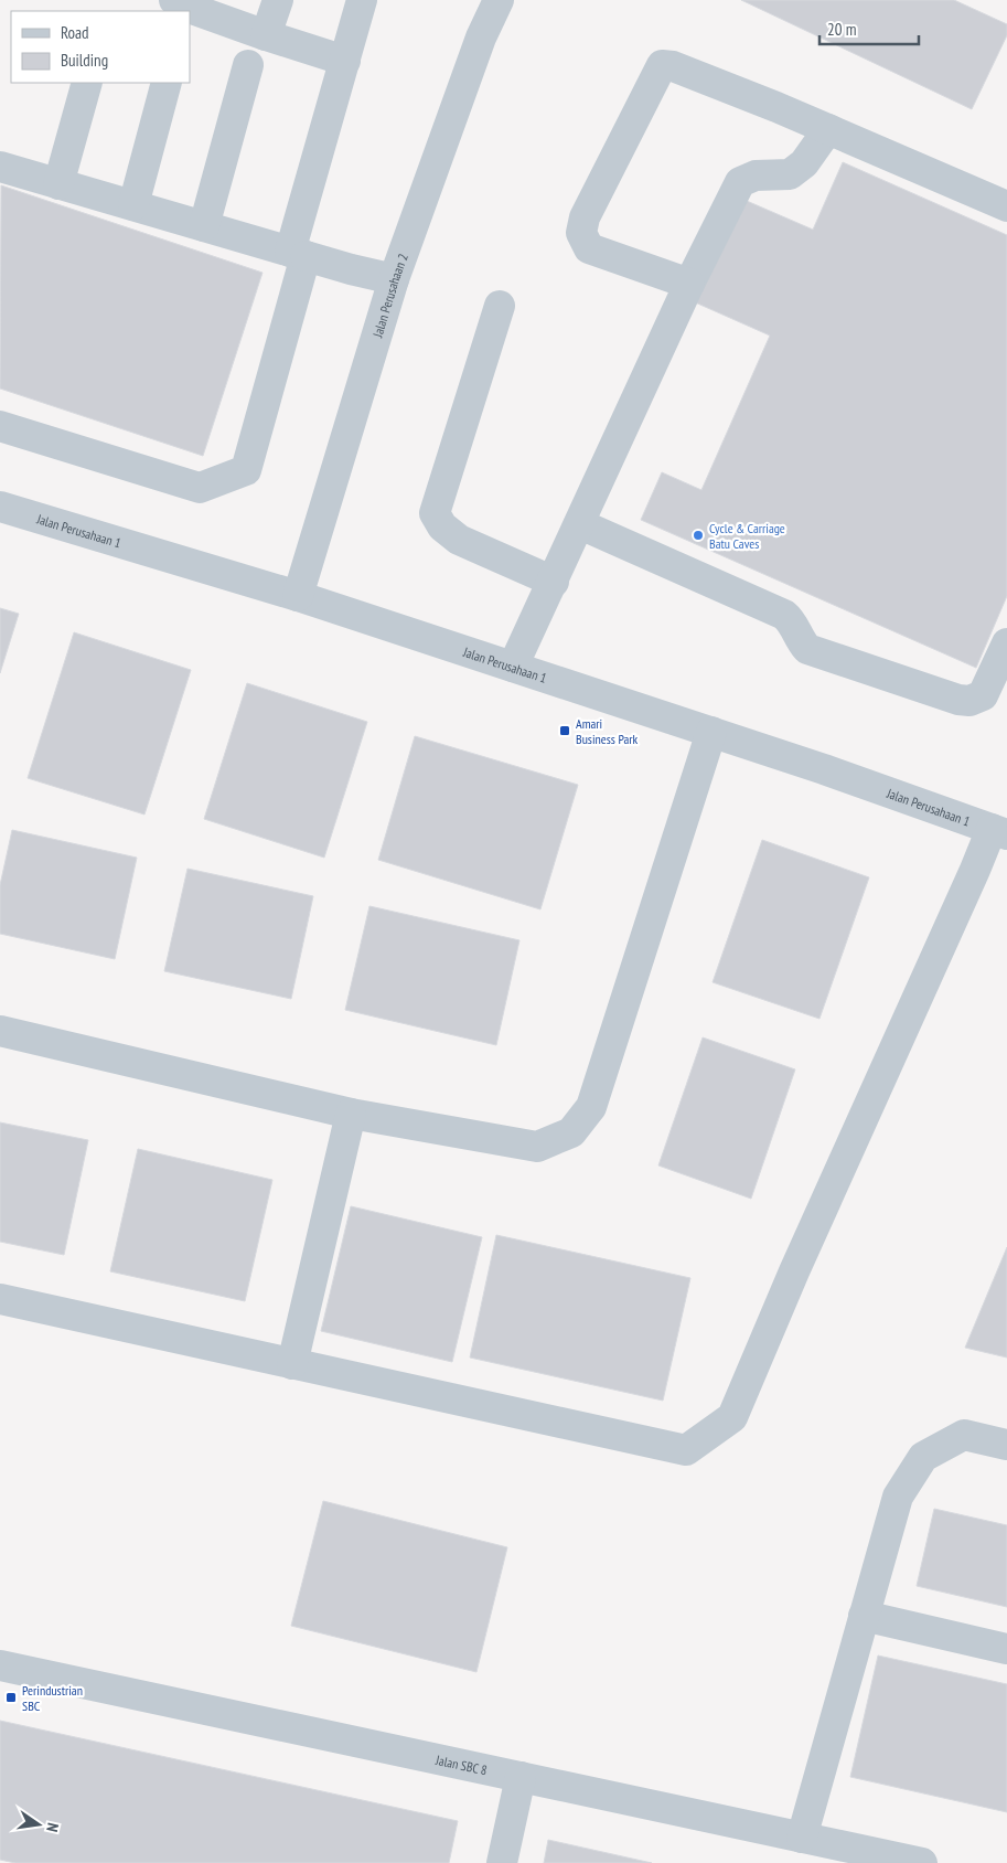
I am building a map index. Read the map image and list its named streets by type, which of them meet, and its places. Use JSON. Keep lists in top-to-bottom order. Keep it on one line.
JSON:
{"streets":{"street":["Jalan Perusahaan 2","Jalan Perusahaan 1","Jalan SBC 8"]},"crossings":[["Jalan Perusahaan 2","Jalan Perusahaan 1"]],"places":{"other":["Cycle & Carriage Batu Caves"],"transit":["Amari Business Park","Perindustrian SBC"]},"legend":["Road","Building"],"scale_bar":"20 m","north":"right"}
